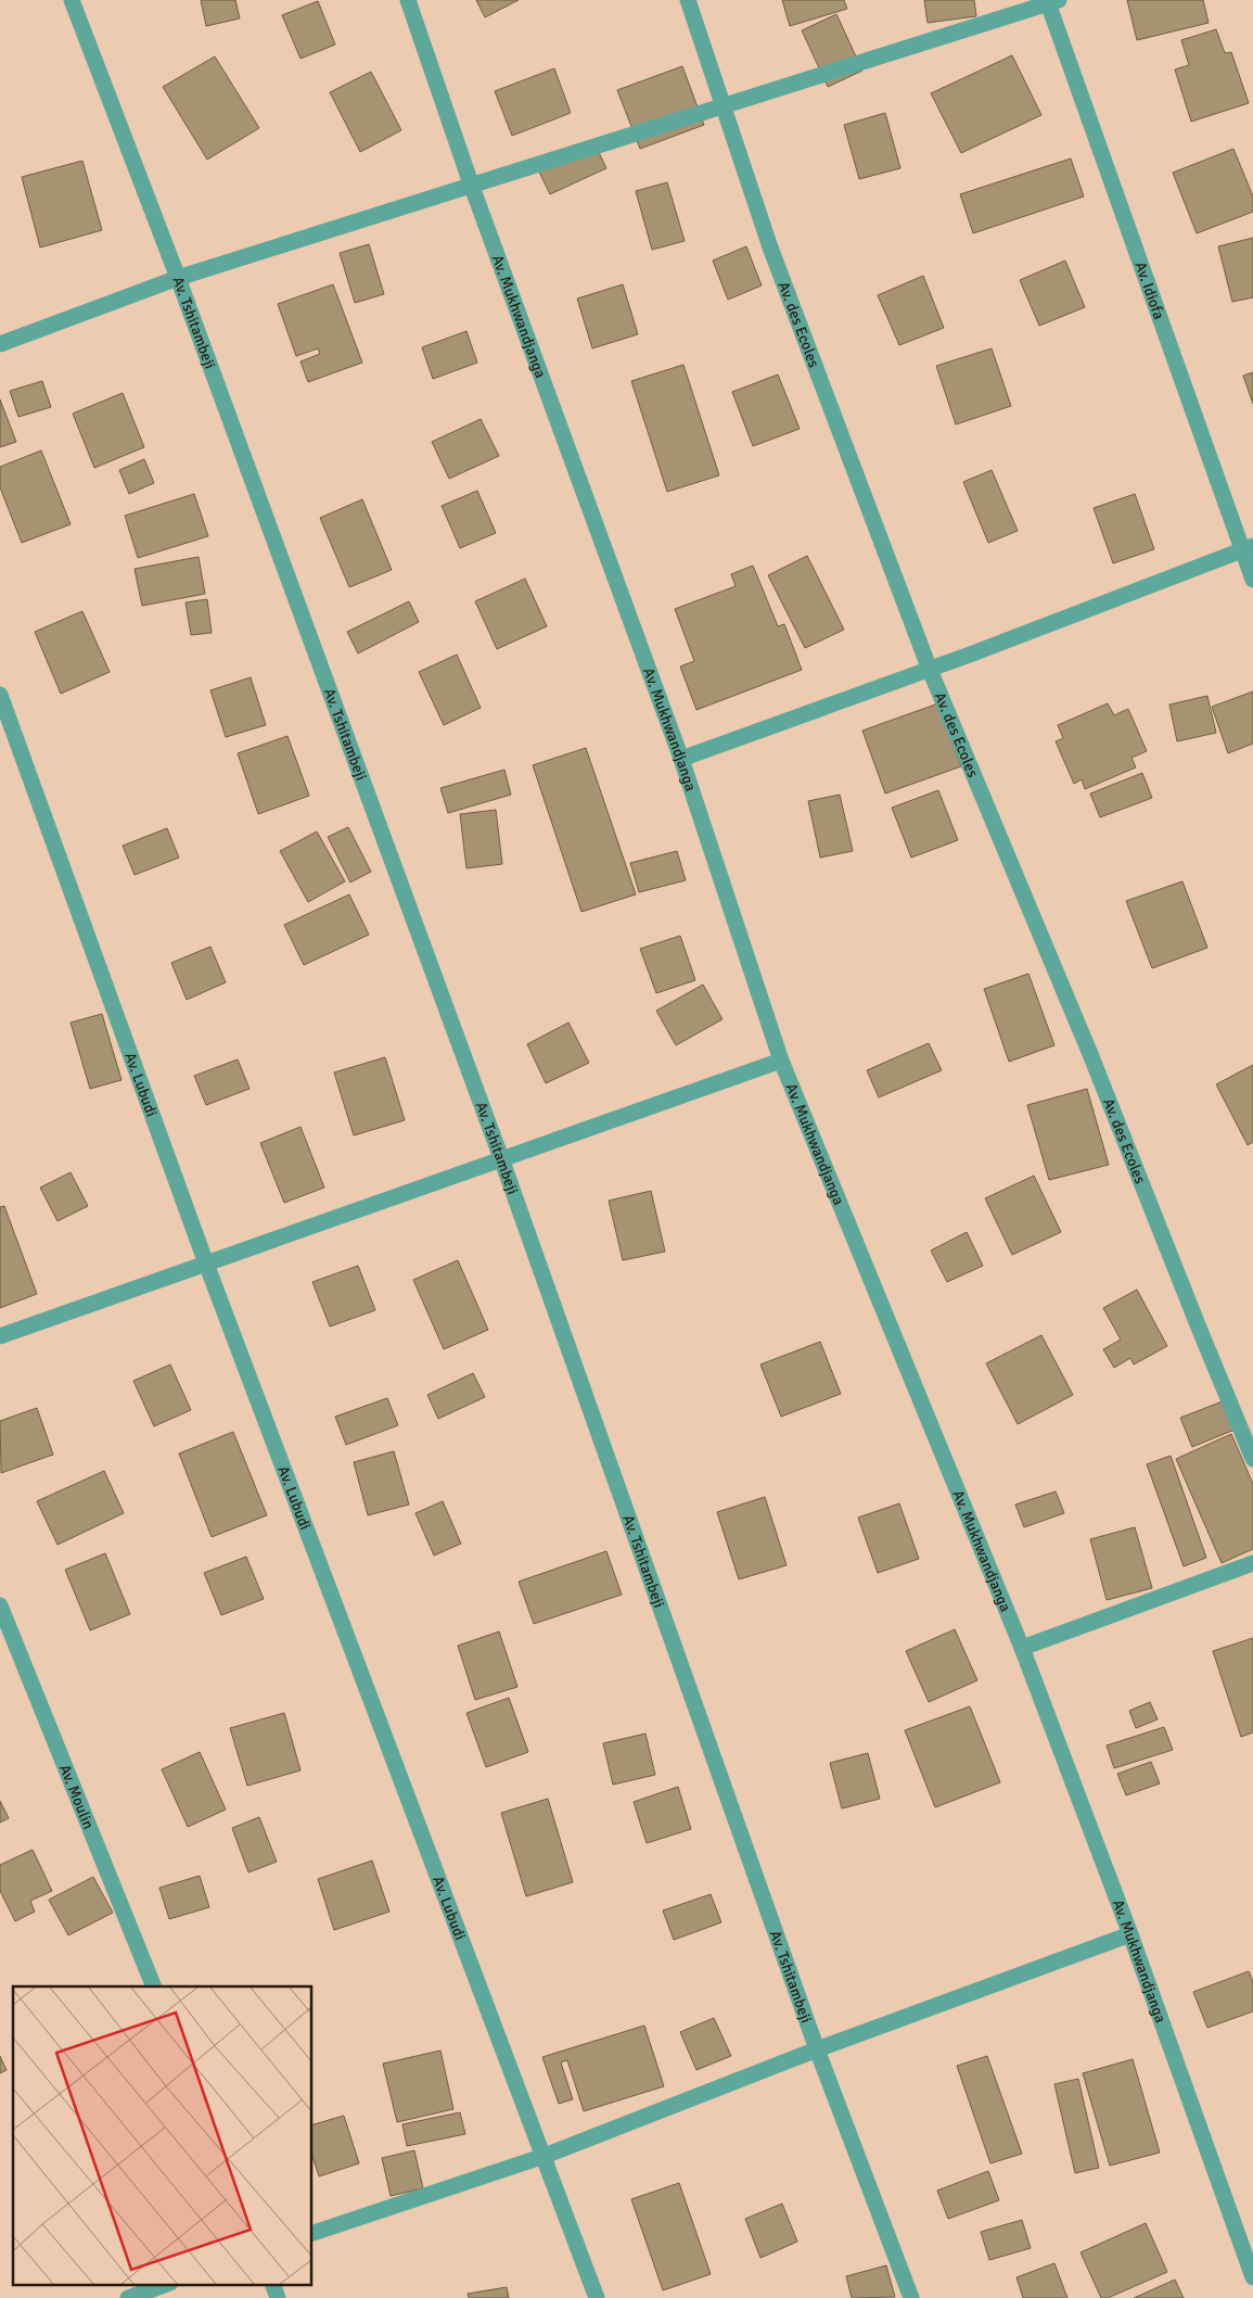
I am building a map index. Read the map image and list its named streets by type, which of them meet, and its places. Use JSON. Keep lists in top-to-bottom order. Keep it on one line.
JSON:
{"streets":{"street":["Av. Idiofa","Av. Mukhwandjanga","Av. Tshitambeji","Av. des Ecoles","Av. Lubudi","Av. Moulin"]}}
